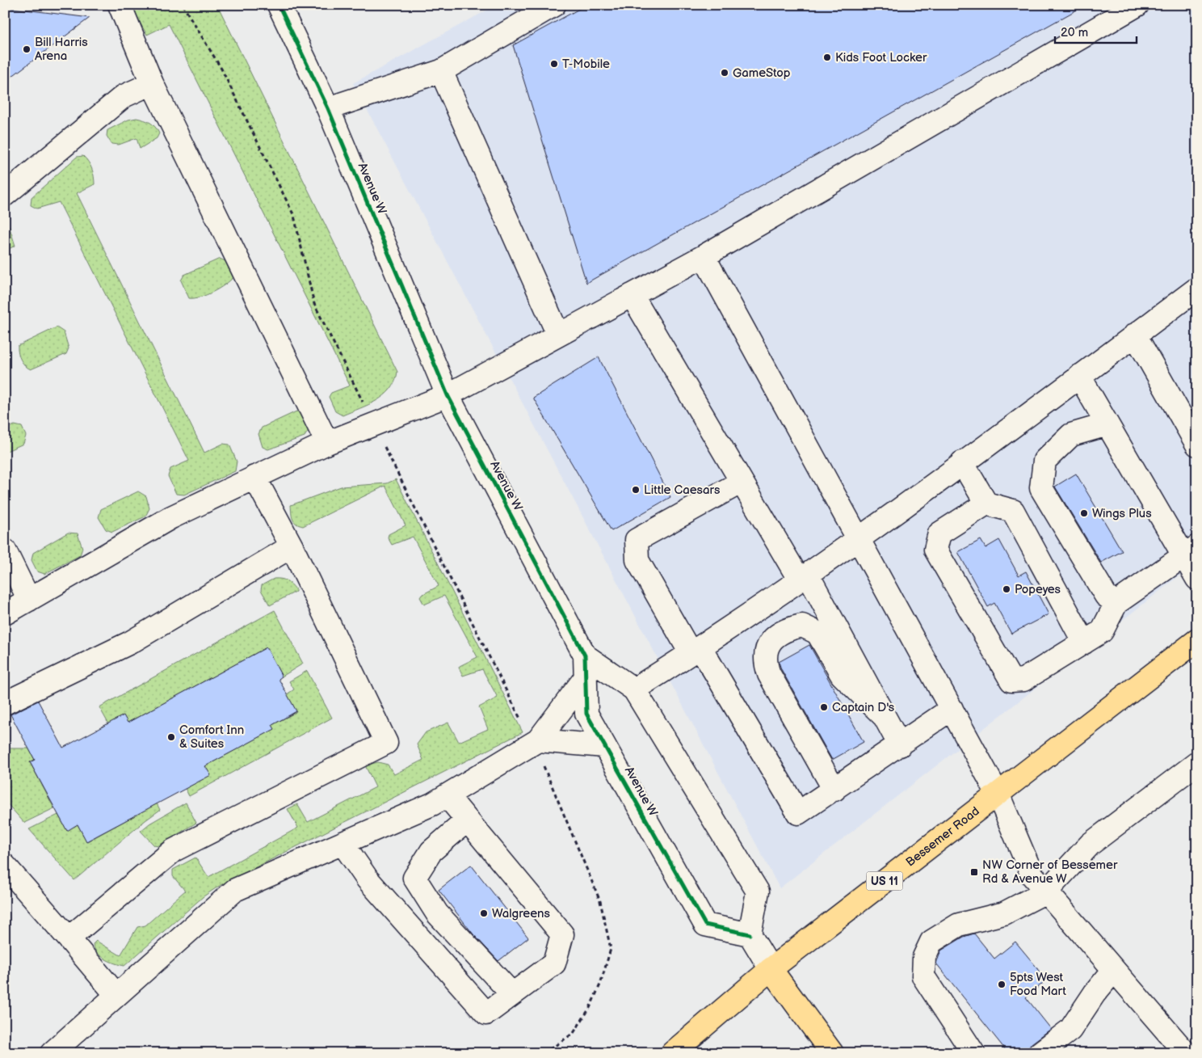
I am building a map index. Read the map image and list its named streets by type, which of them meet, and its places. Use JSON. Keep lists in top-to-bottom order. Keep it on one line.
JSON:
{"streets":{"main road":["Bessemer Road","US 11"],"street":["Avenue W"]},"places":{"other":["Bill Harris Arena","Kids Foot Locker","T-Mobile","GameStop","Little Caesars","Wings Plus","Popeyes","Captain D's","Comfort Inn & Suites","Walgreens","5pts West Food Mart"],"transit":["NW Corner of Bessemer Rd & Avenue W"]},"scale_bar":"20 m"}
